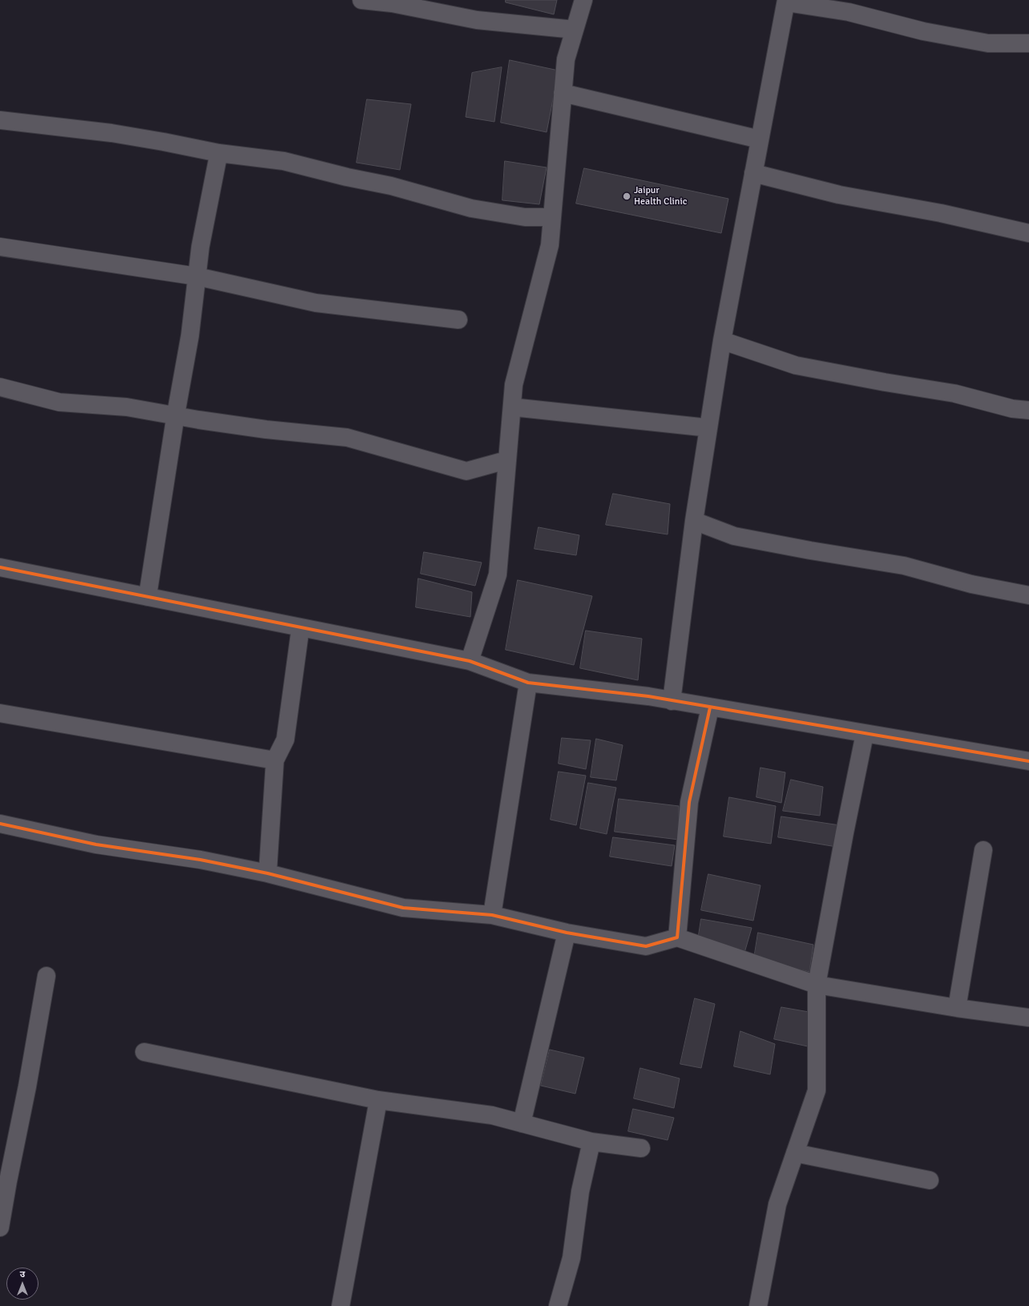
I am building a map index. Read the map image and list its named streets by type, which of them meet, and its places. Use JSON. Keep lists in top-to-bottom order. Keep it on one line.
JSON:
{"places":["Jaipur Health Clinic"],"north":"top"}
